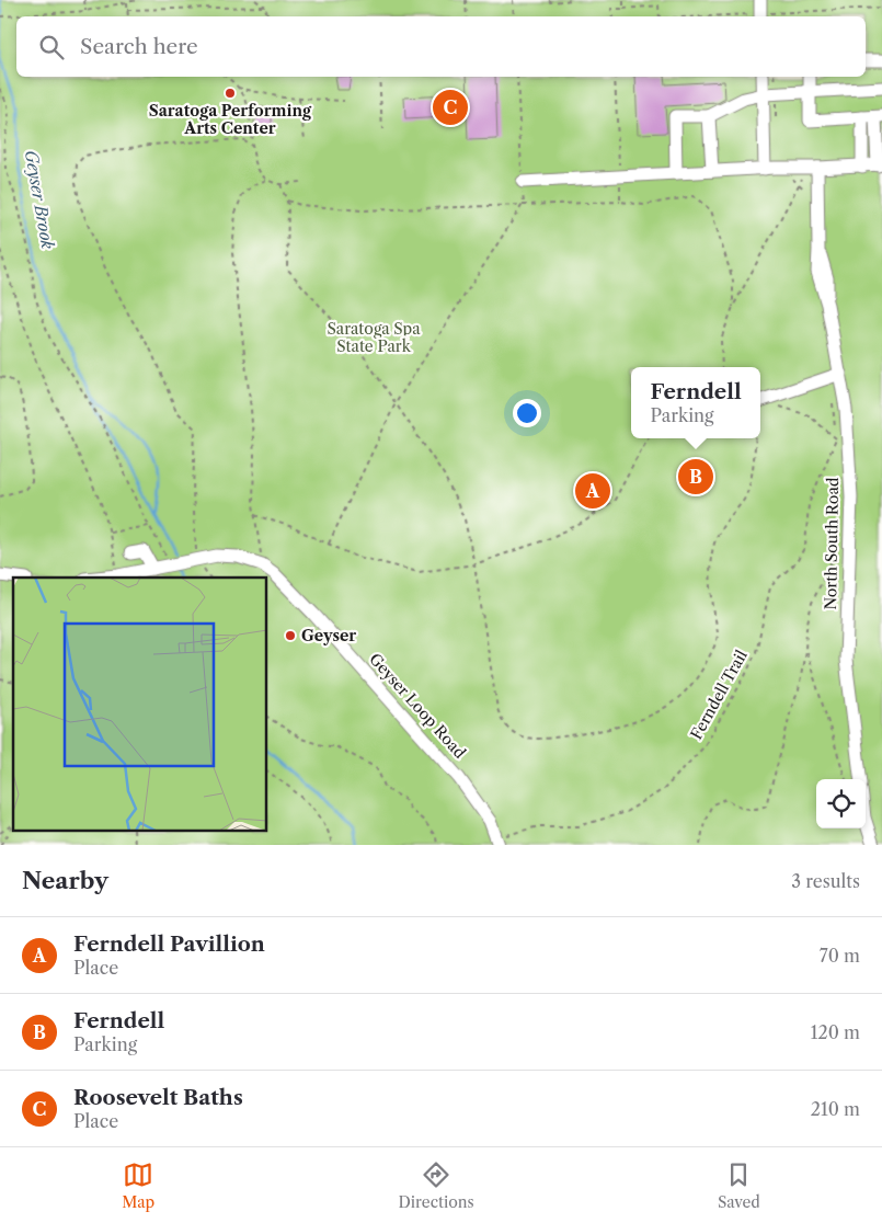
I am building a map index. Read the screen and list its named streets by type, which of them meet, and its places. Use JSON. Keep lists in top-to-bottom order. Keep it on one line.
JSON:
{"streets":{"street":["North South Road","Geyser Loop Road"],"path":["Ferndell Trail"]},"crossings":[["Ferndell Trail","Geyser Loop Road"]],"water":["Geyser Brook"],"parks":["Saratoga Spa State Park"],"places":["Saratoga Performing Arts Center","Geyser"],"page":{"search":"Search here","pins":["C","B","A"],"popup":["Ferndell","Parking"],"heading":["Nearby","3 results"],"list":[{"mark":"A","name":"Ferndell Pavillion","note":"Place","value":"70 m"},{"mark":"B","name":"Ferndell","note":"Parking","value":"120 m"},{"mark":"C","name":"Roosevelt Baths","note":"Place","value":"210 m"}],"nav":["Map","Directions","Saved"]}}
